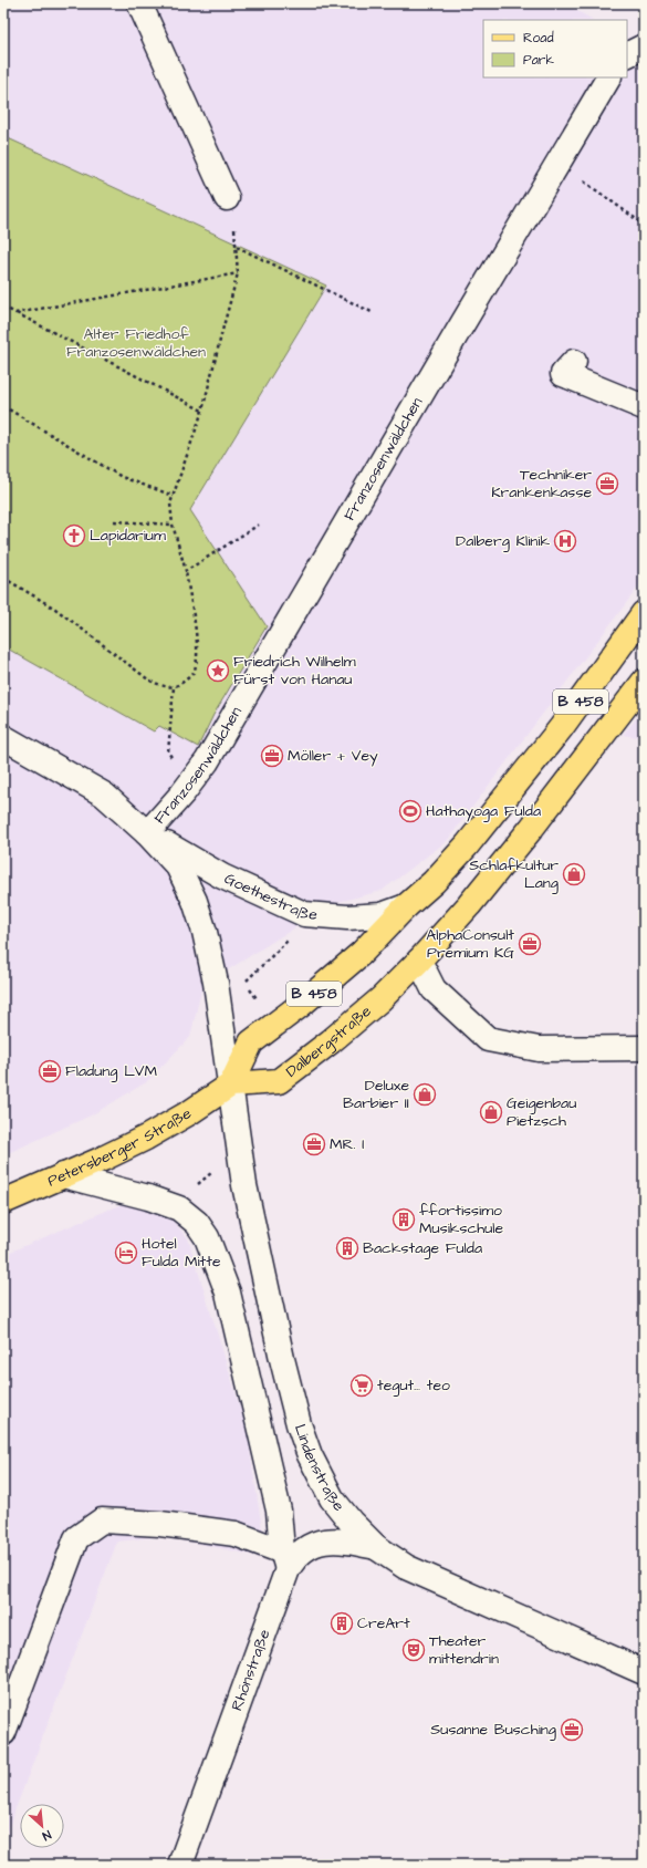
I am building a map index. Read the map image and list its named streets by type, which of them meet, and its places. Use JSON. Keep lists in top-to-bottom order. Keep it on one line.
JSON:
{"streets":{"main road":["B 458","Dalbergstraße","Petersberger Straße"],"street":["Franzosenwäldchen","Goethestraße","Lindenstraße","Rhönstraße"]},"crossings":[["Franzosenwäldchen","Goethestraße"],["B 458","Goethestraße"],["B 458","Dalbergstraße"],["B 458","Petersberger Straße"],["B 458","Lindenstraße"],["Goethestraße","Dalbergstraße"],["Goethestraße","Petersberger Straße"],["Goethestraße","Lindenstraße"],["Dalbergstraße","Petersberger Straße"],["Dalbergstraße","Lindenstraße"],["Petersberger Straße","Lindenstraße"]],"parks":["Alter Friedhof Franzosenwäldchen"],"places":{"office":["Techniker Krankenkasse","Möller + Vey","AlphaConsult Premium KG","Fladung LVM","MR. I","Susanne Busching"],"church":["Lapidarium"],"hospital":["Dalberg Klinik"],"place":["Friedrich Wilhelm Fürst von Hanau"],"sports":["Hathayoga Fulda"],"shop":["Schlafkultur Lang","Deluxe Barbier II","Geigenbau Pietzsch"],"building":["ffortissimo Musikschule","Backstage Fulda","CreArt"],"hotel":["Hotel Fulda Mitte"],"supermarket":["tegut… teo"],"theatre":["Theater mittendrin"]},"legend":["Road","Park"],"north":"bottom right"}
